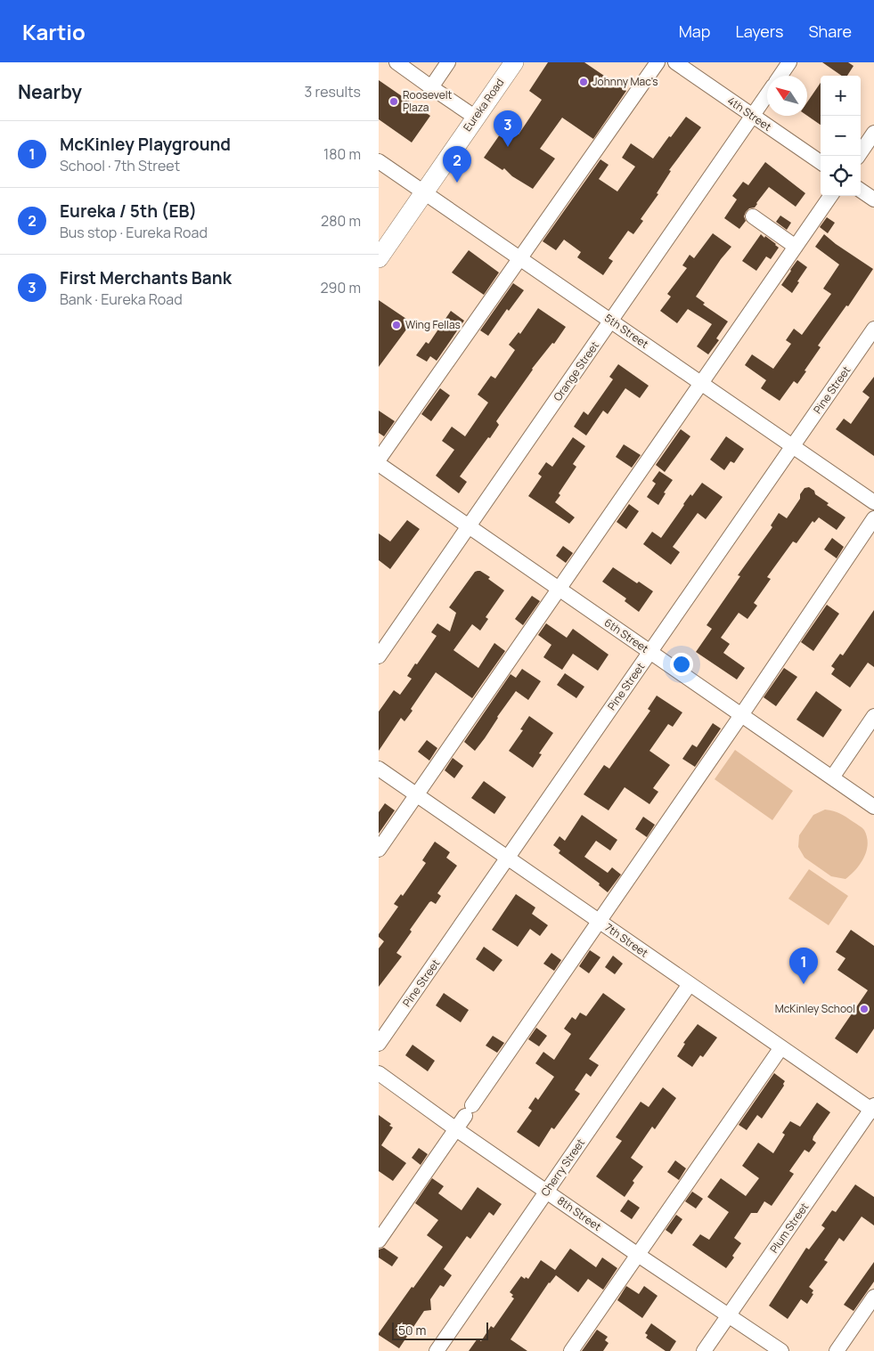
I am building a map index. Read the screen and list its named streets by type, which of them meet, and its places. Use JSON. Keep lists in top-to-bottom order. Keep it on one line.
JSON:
{"streets":{"main road":["Eureka Road"],"street":["4th Street","5th Street","Orange Street","Pine Street","6th Street","7th Street","Cherry Street","8th Street","Plum Street"]},"crossings":[["Eureka Road","5th Street"],["4th Street","Orange Street"],["5th Street","Orange Street"],["5th Street","Pine Street"],["Orange Street","6th Street"],["Pine Street","6th Street"],["Pine Street","7th Street"],["7th Street","Cherry Street"],["7th Street","Plum Street"],["Cherry Street","8th Street"],["8th Street","Plum Street"]],"places":["Johnny Mac's","Roosevelt Plaza","Wing Fellas","McKinley School"],"scale_bar":"50 m","north":"top left","page":{"header":"Kartio","nav":["Map","Layers","Share"],"heading":["Nearby","3 results"],"map_buttons":["+","−"],"pins":["3","2","1"],"list":[{"mark":"1","name":"McKinley Playground","note":"School · 7th Street","value":"180 m"},{"mark":"2","name":"Eureka / 5th (EB)","note":"Bus stop · Eureka Road","value":"280 m"},{"mark":"3","name":"First Merchants Bank","note":"Bank · Eureka Road","value":"290 m"}],"scale":"50 m"}}
